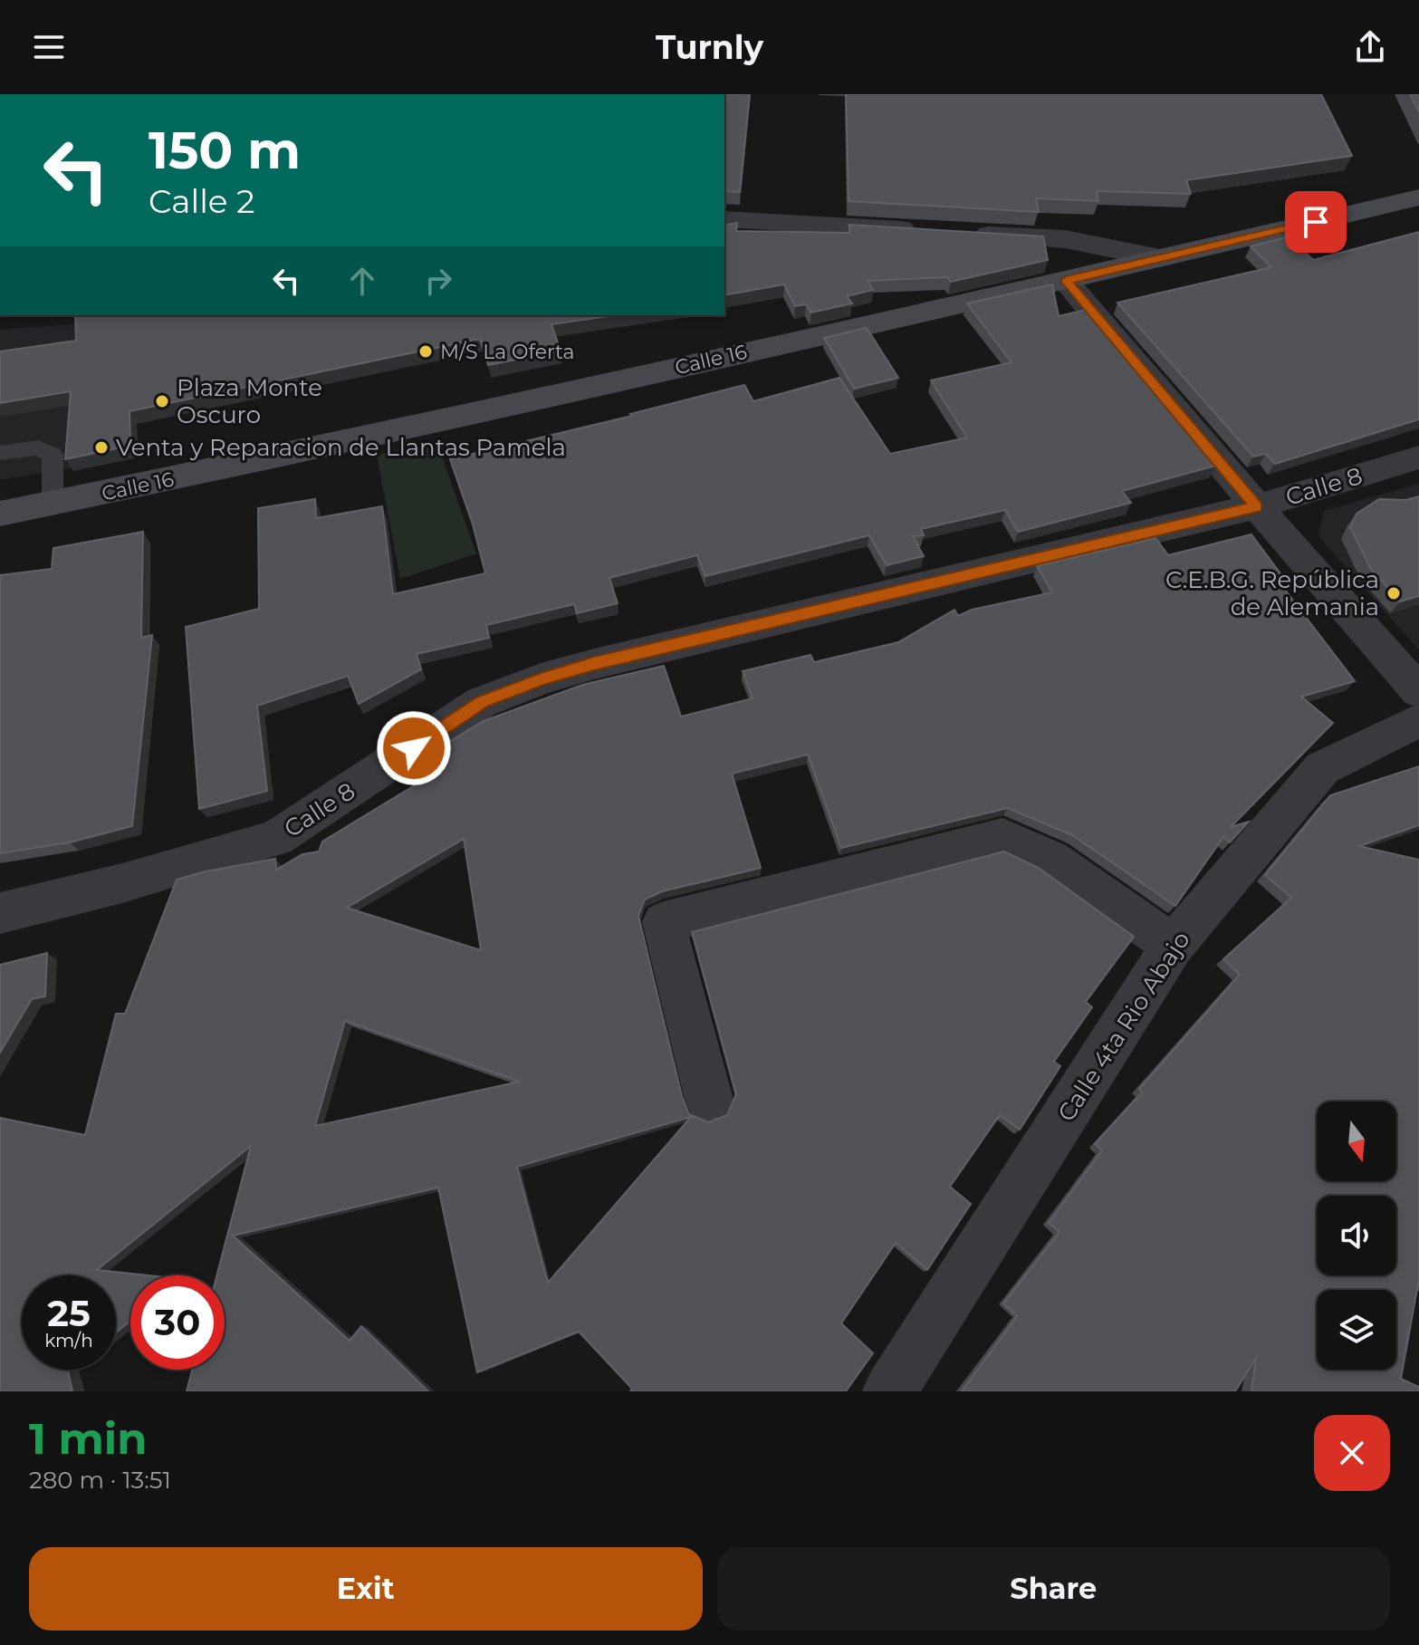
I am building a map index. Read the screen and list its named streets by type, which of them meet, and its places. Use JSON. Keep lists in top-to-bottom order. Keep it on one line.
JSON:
{"streets":{"main road":["Calle 16"],"street":["Calle 8","Calle 4ta Rio Abajo"]},"places":["M/S La Oferta","Plaza Monte Oscuro","Venta y Reparacion de Llantas Pamela","C.E.B.G. República de Alemania"],"north":"bottom","page":{"header":"Turnly","turn":["150 m","Calle 2"],"speed":"25 km/h","limit":"30","heading":["1 min","280 m · 13:51"],"buttons":["Exit","Share"]}}
